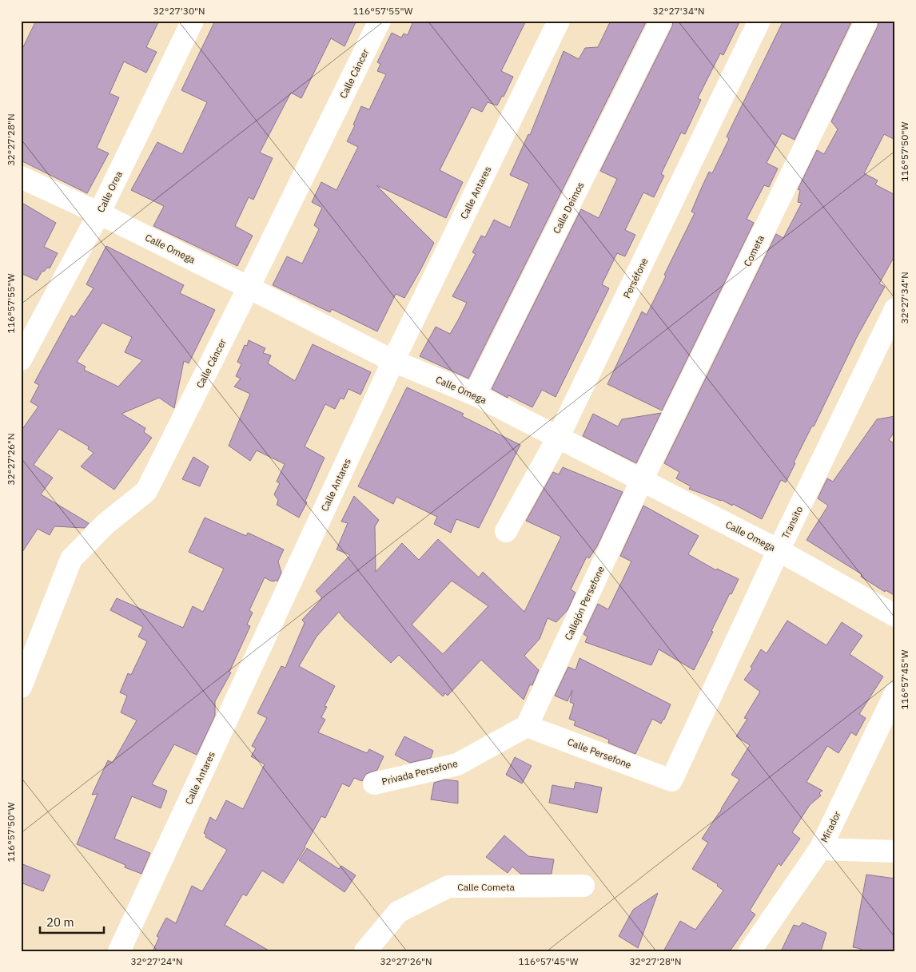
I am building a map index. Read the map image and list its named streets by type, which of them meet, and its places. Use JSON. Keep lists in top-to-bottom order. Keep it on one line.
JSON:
{"streets":{"street":["Calle Cáncer","Calle Orea","Calle Antares","Calle Deimos","Calle Omega","Cometa","Perséfone","Transito","Callejón Persefone","Calle Persefone","Privada Persefone","Mirador","Calle Cometa"]},"crossings":[["Calle Cáncer","Calle Omega"],["Calle Orea","Calle Omega"],["Calle Antares","Calle Omega"],["Calle Deimos","Calle Omega"],["Calle Omega","Cometa"],["Calle Omega","Perséfone"],["Calle Omega","Transito"],["Calle Omega","Callejón Persefone"],["Cometa","Callejón Persefone"],["Transito","Calle Persefone"],["Callejón Persefone","Calle Persefone"],["Callejón Persefone","Privada Persefone"],["Calle Persefone","Privada Persefone"]],"scale_bar":"20 m","coordinates":["32°27'30\"N","116°57'55\"W","32°27'34\"N","32°27'28\"N","116°57'50\"W","32°27'26\"N","116°57'45\"W","32°27'24\"N"]}
